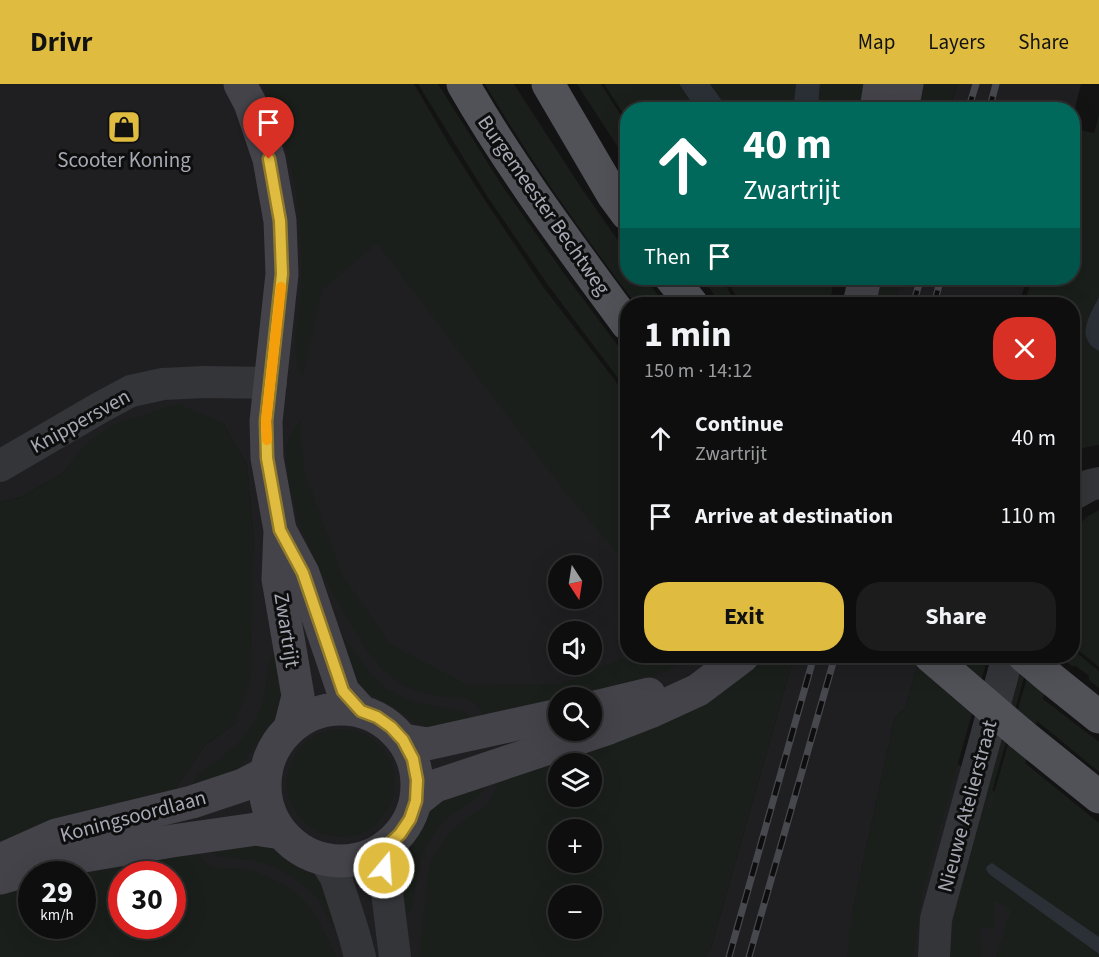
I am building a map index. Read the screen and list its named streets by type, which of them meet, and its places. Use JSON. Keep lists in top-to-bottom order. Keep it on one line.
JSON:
{"streets":{"main road":["Burgemeester Bechtweg"],"street":["Knippersven","Zwartrijt","Nieuwe Atelierstraat","Koningsoordlaan"]},"crossings":[["Knippersven","Zwartrijt"],["Zwartrijt","Koningsoordlaan"]],"places":{"shop":["Scooter Koning"]},"north":"bottom","page":{"header":"Drivr","nav":["Map","Layers","Share"],"turn":["40 m","Zwartrijt"],"then":"Then","heading":["1 min","150 m · 14:12"],"list":[{"name":"Continue","note":"Zwartrijt","value":"40 m"},{"name":"Arrive at destination","value":"110 m"}],"map_buttons":["+","−"],"buttons":["Exit","Share"],"speed":"29 km/h","limit":"30"}}
